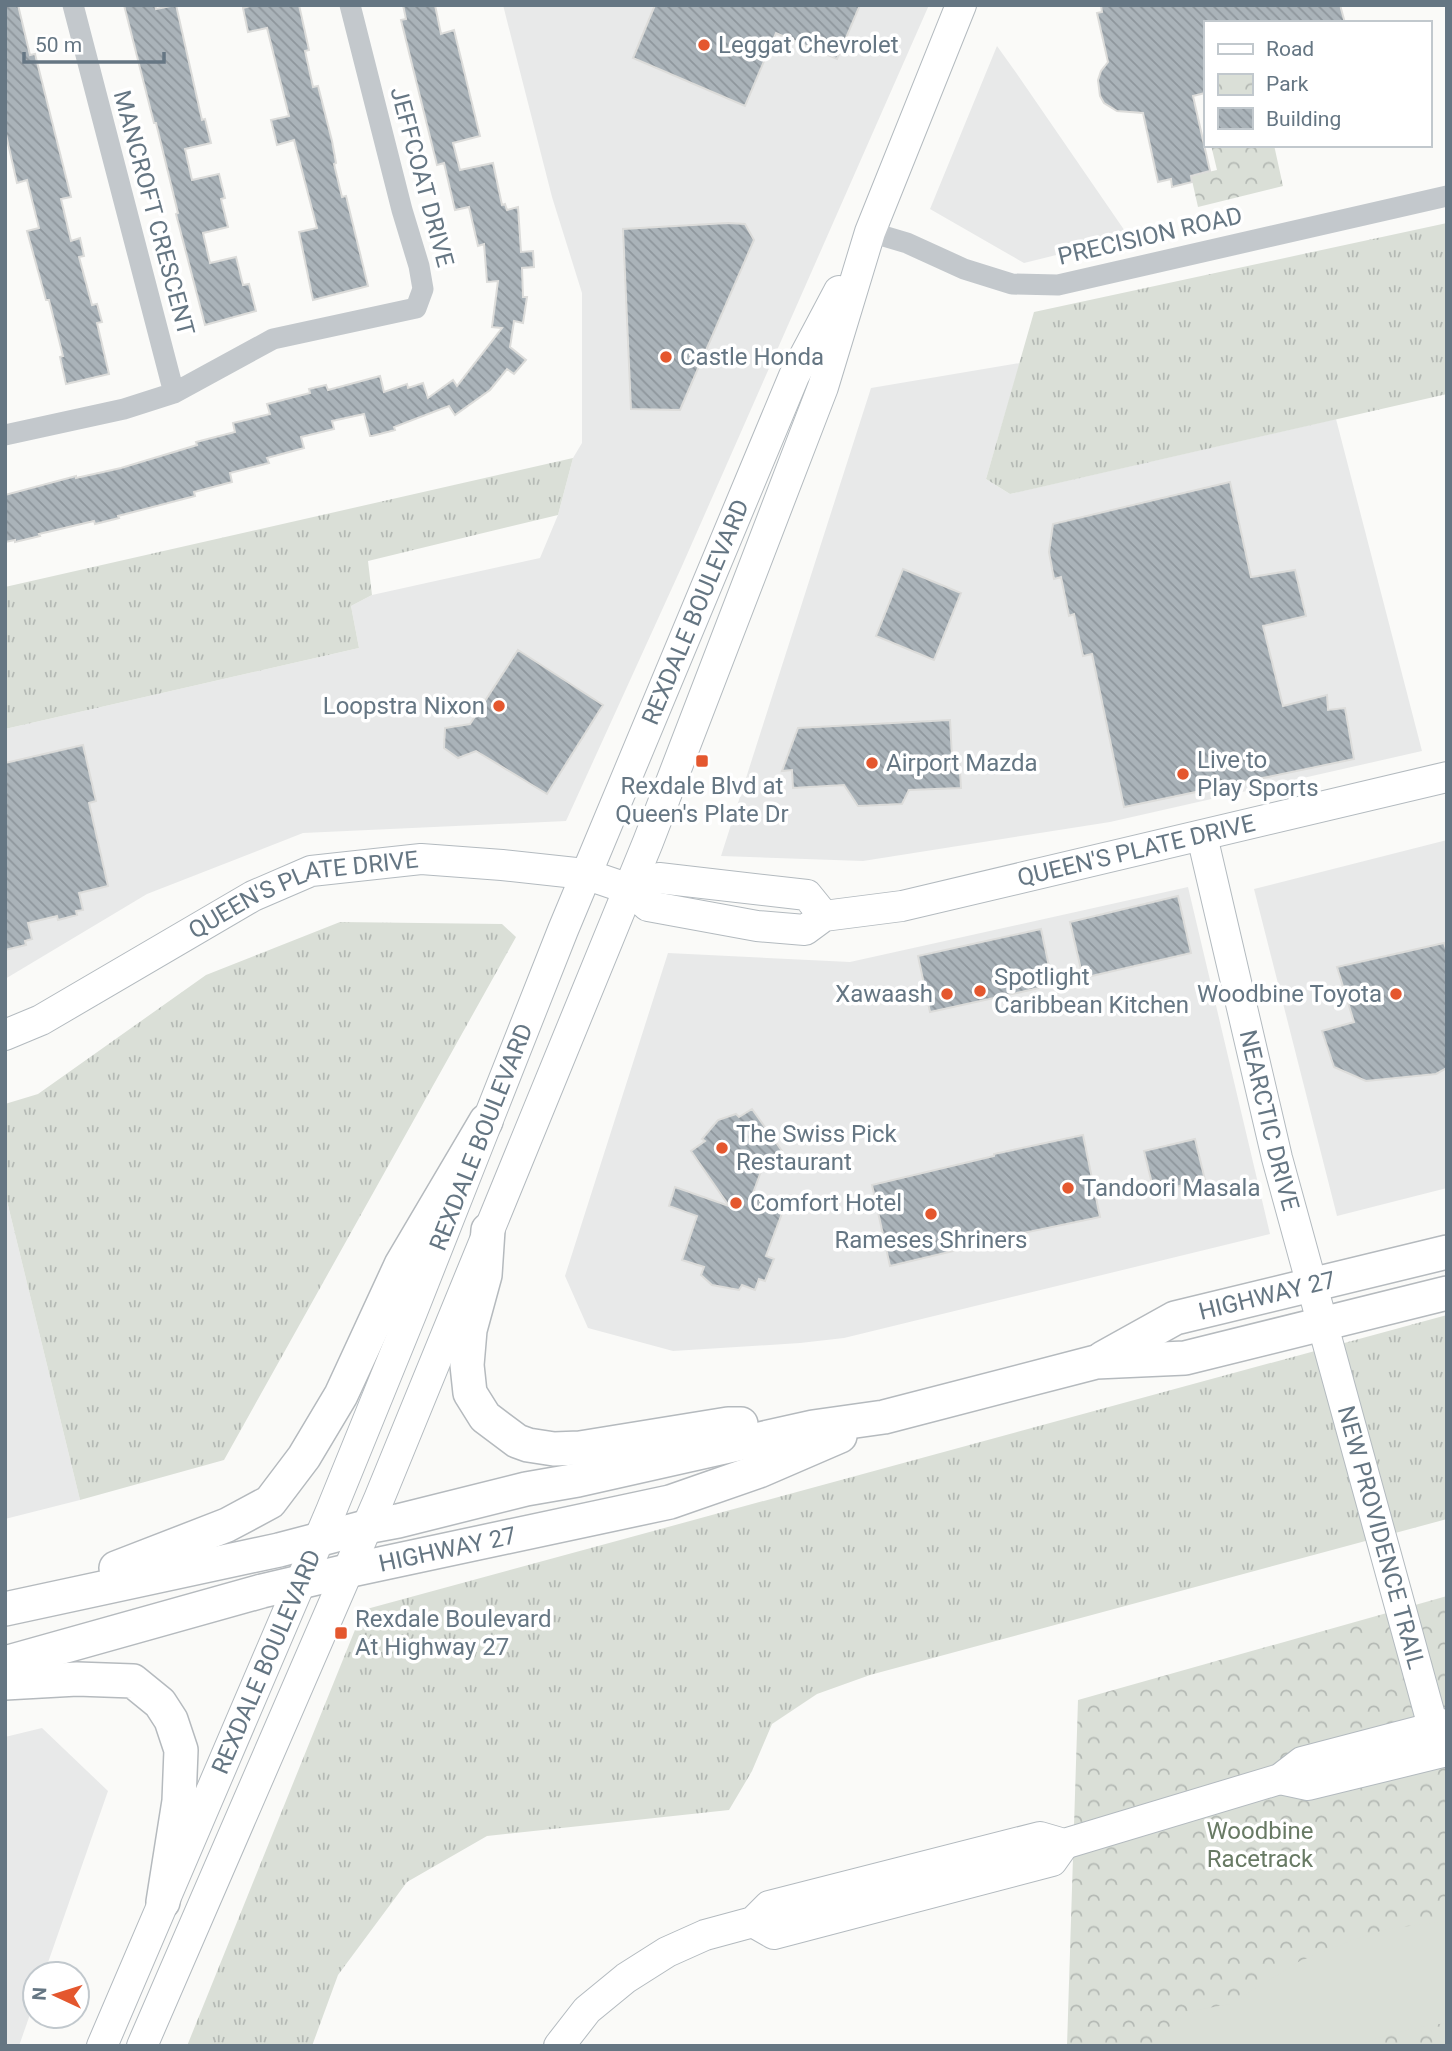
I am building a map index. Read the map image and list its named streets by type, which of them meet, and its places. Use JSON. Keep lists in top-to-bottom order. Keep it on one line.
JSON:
{"streets":{"main road":["REXDALE BOULEVARD","QUEEN'S PLATE DRIVE","NEARCTIC DRIVE","HIGHWAY 27","NEW PROVIDENCE TRAIL"],"street":["JEFFCOAT DRIVE","MANCROFT CRESCENT","PRECISION ROAD"]},"crossings":[["JEFFCOAT DRIVE","MANCROFT CRESCENT"],["PRECISION ROAD","REXDALE BOULEVARD"],["REXDALE BOULEVARD","QUEEN'S PLATE DRIVE"],["REXDALE BOULEVARD","HIGHWAY 27"],["QUEEN'S PLATE DRIVE","NEARCTIC DRIVE"],["NEARCTIC DRIVE","HIGHWAY 27"],["NEARCTIC DRIVE","NEW PROVIDENCE TRAIL"],["HIGHWAY 27","NEW PROVIDENCE TRAIL"]],"parks":["Woodbine Racetrack"],"places":{"other":["Leggat Chevrolet","Castle Honda","Loopstra Nixon","Airport Mazda","Live to Play Sports","Spotlight Caribbean Kitchen","Xawaash","Woodbine Toyota","The Swiss Pick Restaurant","Tandoori Masala","Comfort Hotel","Rameses Shriners"],"transit":["Rexdale Blvd at Queen's Plate Dr","Rexdale Boulevard At Highway 27"]},"legend":["Road","Park","Building"],"scale_bar":"50 m","north":"left"}
